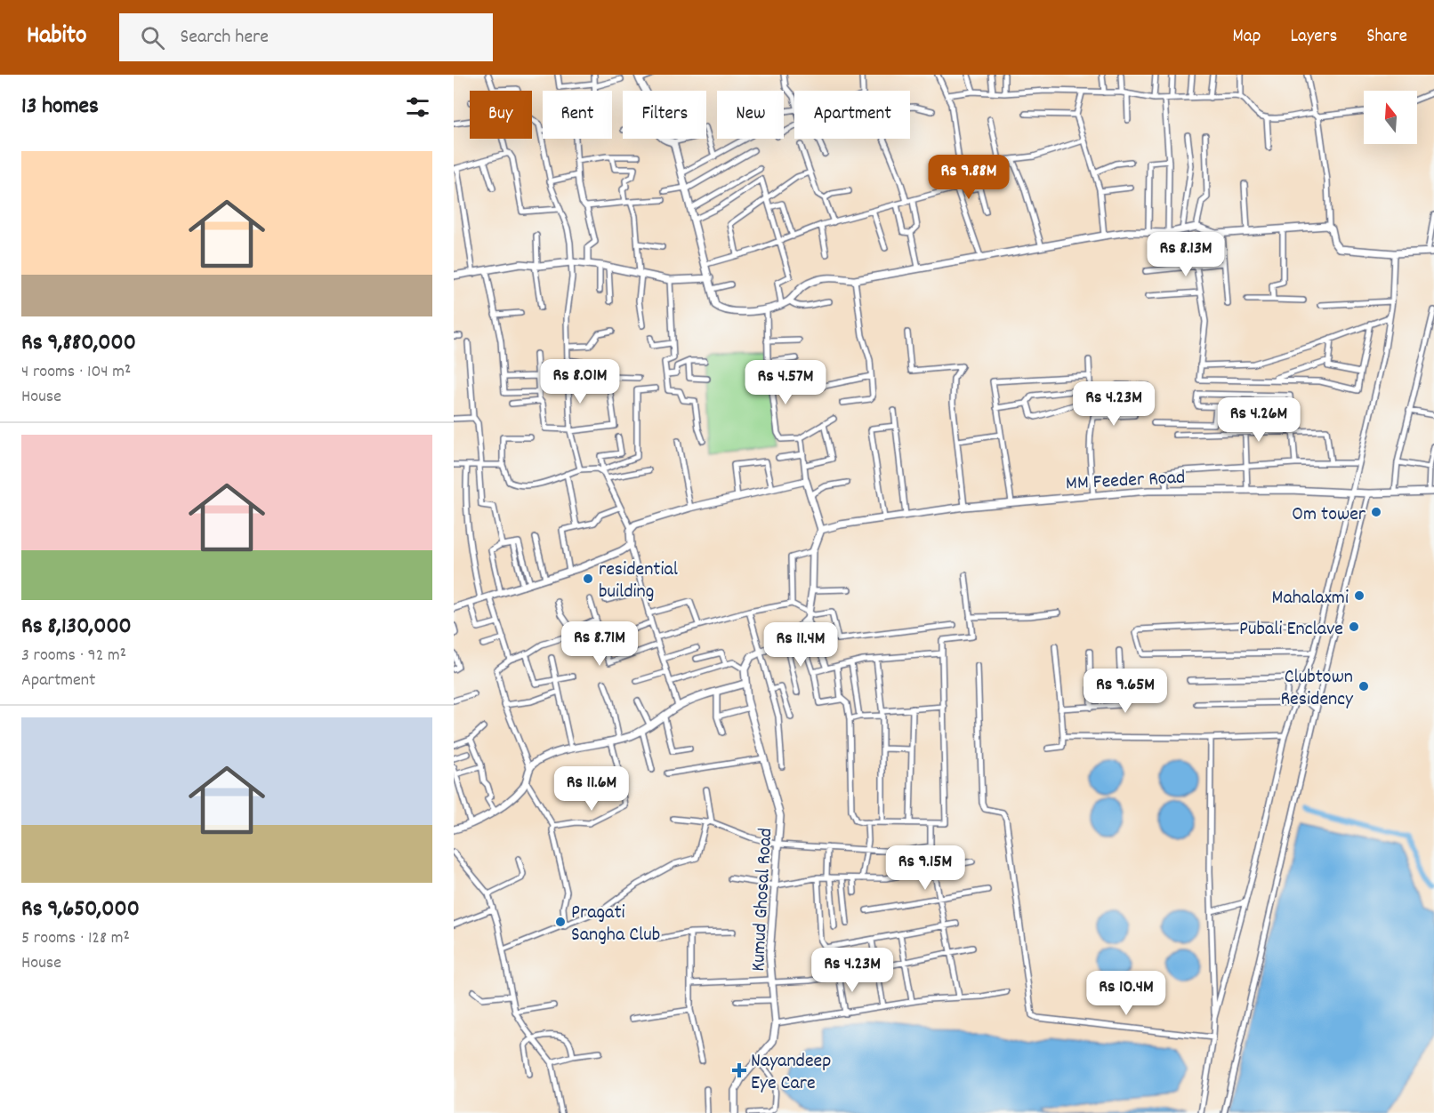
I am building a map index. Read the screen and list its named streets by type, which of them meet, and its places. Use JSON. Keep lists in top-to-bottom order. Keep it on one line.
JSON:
{"streets":{"street":["MM Feeder Road","Kumud Ghosal Road"]},"places":{"other":["Om tower","residential building","Mahalaxmi","Pubali Enclave","Clubtown Residency","Pragati Sangha Club"],"health":["Nayandeep Eye Care"]},"north":"top","page":{"header":"Habito","search":"Search here","nav":["Map","Layers","Share"],"heading":"13 homes","chip":["Buy","Rent","Filters","New","Apartment"],"list":[{"name":"Rs 9,880,000","note":"4 rooms · 104 m² · House"},{"name":"Rs 8,130,000","note":"3 rooms · 92 m² · Apartment"},{"name":"Rs 9,650,000","note":"5 rooms · 128 m² · House"}],"price":["Rs 9.88M","Rs 8.13M","Rs 8.01M","Rs 4.57M","Rs 4.23M","Rs 4.26M","Rs 8.71M","Rs 11.4M","Rs 9.65M","Rs 11.6M","Rs 9.15M","Rs 4.23M","Rs 10.4M"]}}
